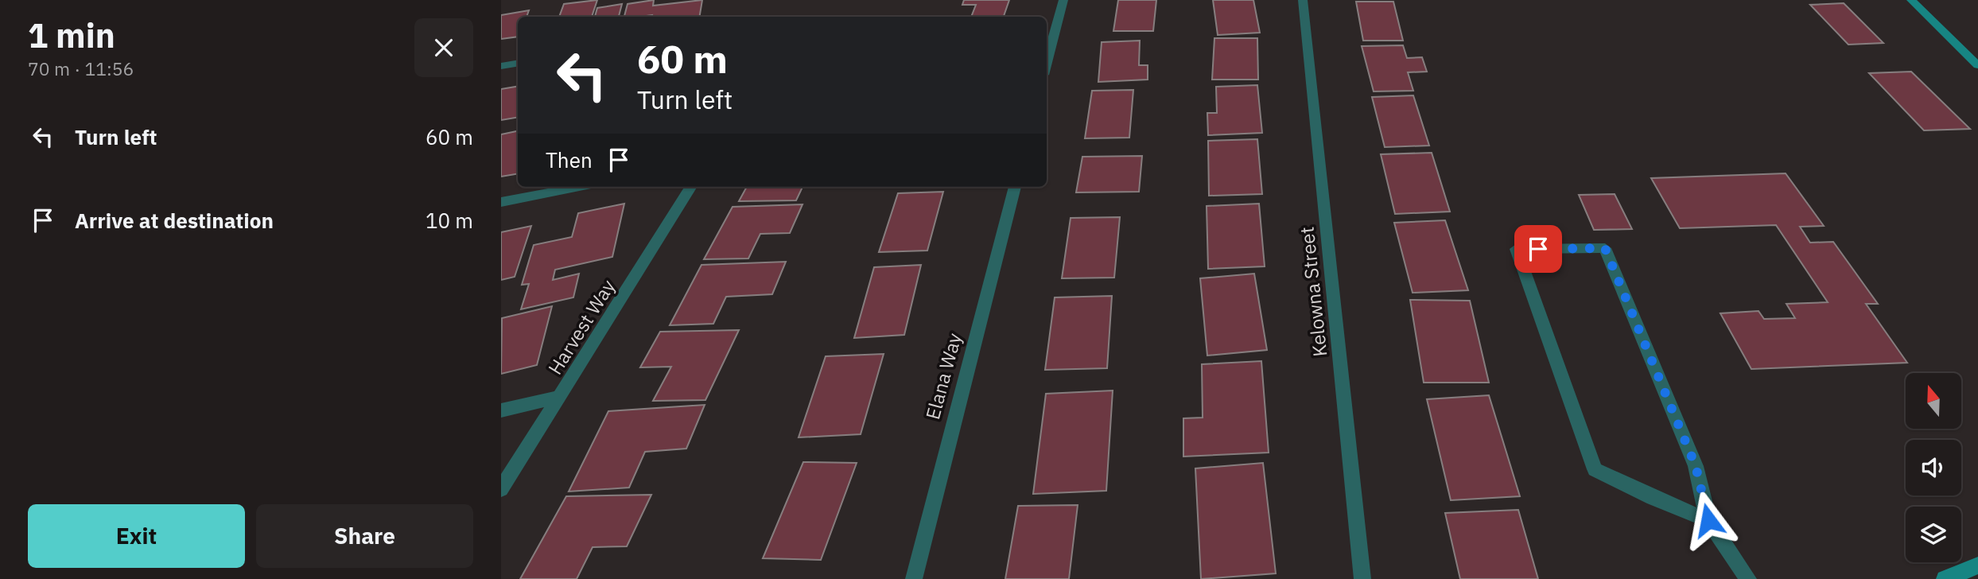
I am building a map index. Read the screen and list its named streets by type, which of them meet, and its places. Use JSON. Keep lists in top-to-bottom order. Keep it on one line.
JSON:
{"streets":{"street":["Kelowna Street","Harvest Way","Elana Way"]},"north":"top","page":{"heading":["1 min","70 m · 11:56"],"turn":["60 m","Turn left"],"list":[{"name":"Turn left","value":"60 m"},{"name":"Arrive at destination","value":"10 m"}],"then":"Then","buttons":["Exit","Share"]}}
